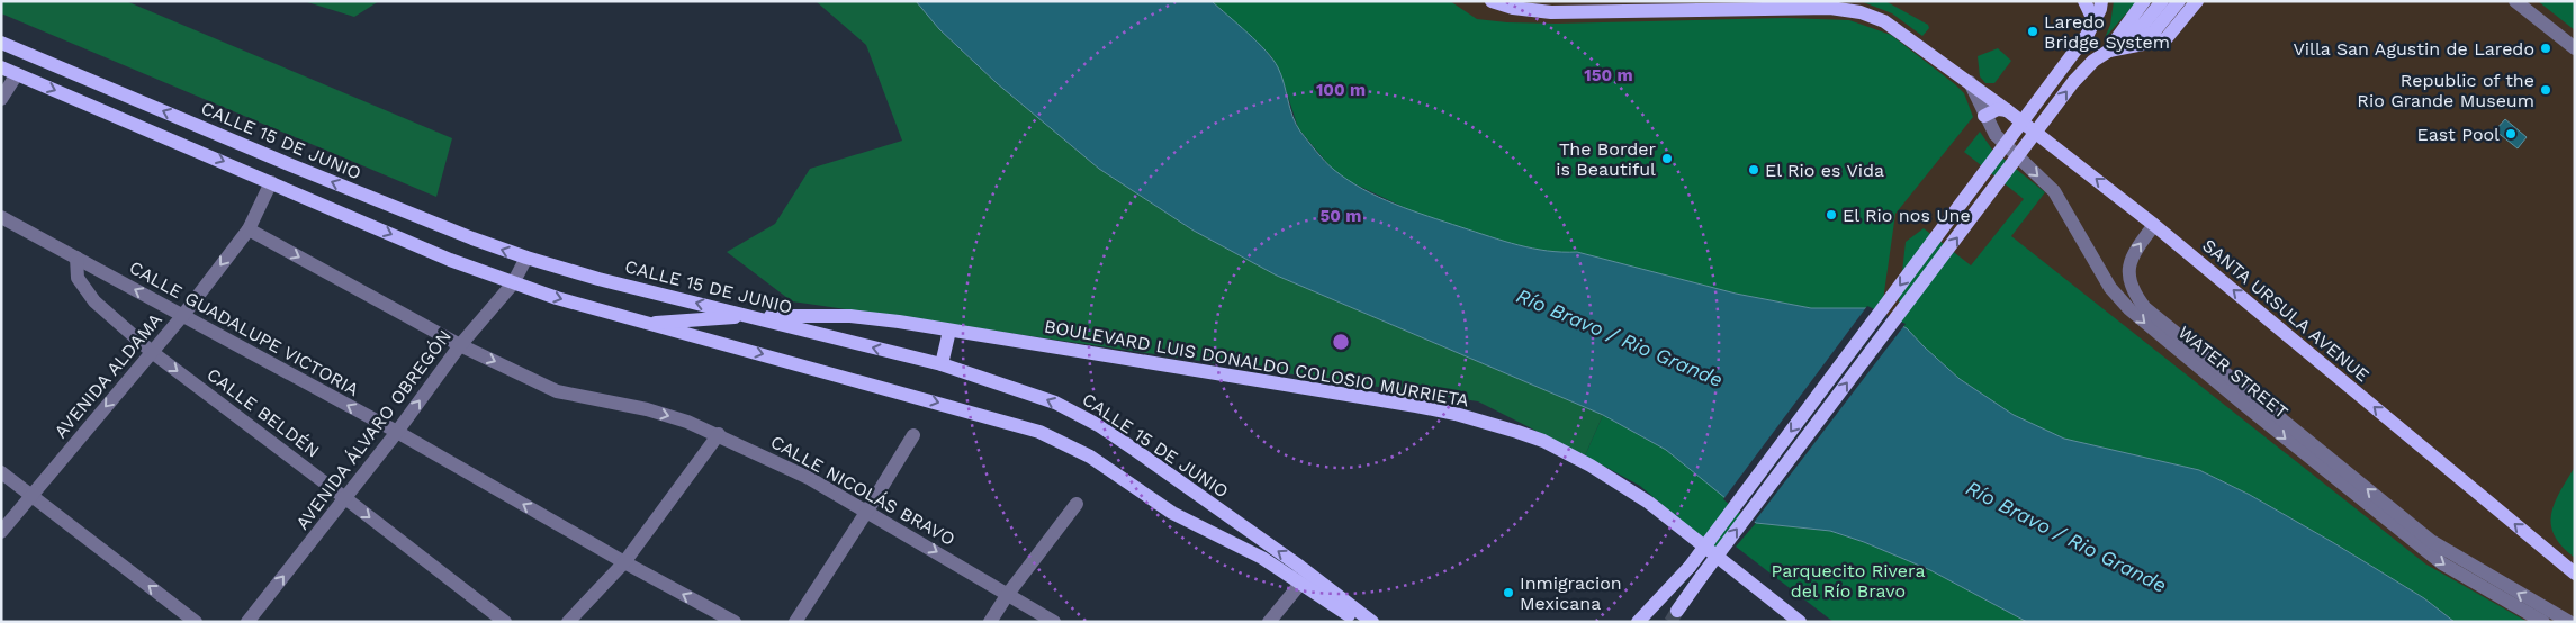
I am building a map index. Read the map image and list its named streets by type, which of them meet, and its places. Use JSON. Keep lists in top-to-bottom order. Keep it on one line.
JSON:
{"streets":{"main road":["CALLE 15 DE JUNIO","SANTA URSULA AVENUE","BOULEVARD LUIS DONALDO COLOSIO MURRIETA"],"street":["CALLE GUADALUPE VICTORIA","WATER STREET","AVENIDA ALDAMA","CALLE BELDÉN","AVENIDA ÁLVARO OBREGÓN","CALLE NICOLÁS BRAVO"]},"crossings":[["CALLE 15 DE JUNIO","BOULEVARD LUIS DONALDO COLOSIO MURRIETA"],["CALLE 15 DE JUNIO","AVENIDA ÁLVARO OBREGÓN"],["SANTA URSULA AVENUE","WATER STREET"],["CALLE GUADALUPE VICTORIA","AVENIDA ALDAMA"],["CALLE GUADALUPE VICTORIA","CALLE BELDÉN"],["CALLE GUADALUPE VICTORIA","AVENIDA ÁLVARO OBREGÓN"],["AVENIDA ALDAMA","CALLE BELDÉN"],["AVENIDA ALDAMA","CALLE NICOLÁS BRAVO"],["CALLE BELDÉN","AVENIDA ÁLVARO OBREGÓN"],["AVENIDA ÁLVARO OBREGÓN","CALLE NICOLÁS BRAVO"]],"one_way":["SANTA URSULA AVENUE","CALLE GUADALUPE VICTORIA","AVENIDA ALDAMA","CALLE BELDÉN","AVENIDA ÁLVARO OBREGÓN","CALLE NICOLÁS BRAVO"],"water":["Río Bravo / Rio Grande"],"parks":["Parquecito Rivera del Río Bravo"],"places":["Laredo Bridge System","Villa San Agustin de Laredo","Republic of the Rio Grande Museum","East Pool","The Border is Beautiful","El Rio es Vida","El Rio nos Une","Inmigracion Mexicana"],"rings":["150 m","100 m","50 m"]}
